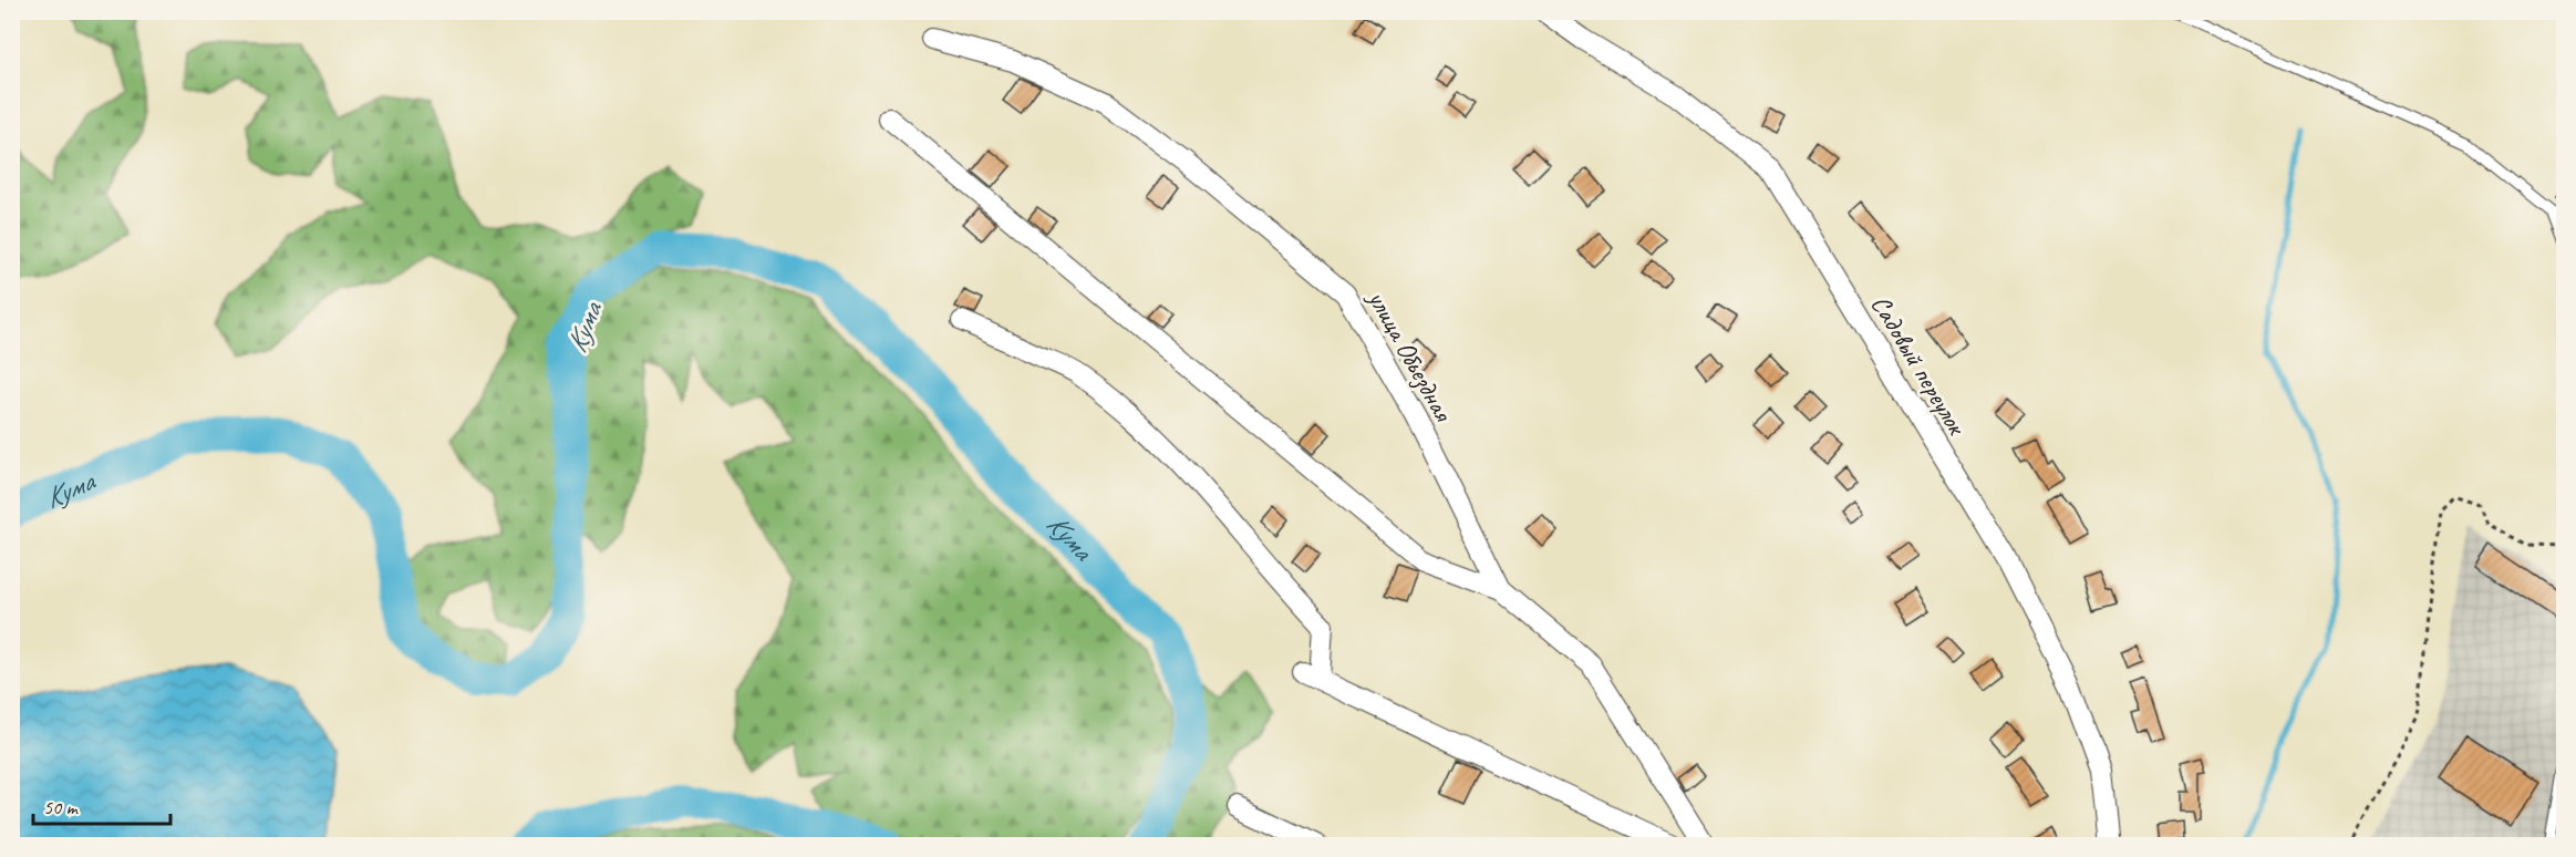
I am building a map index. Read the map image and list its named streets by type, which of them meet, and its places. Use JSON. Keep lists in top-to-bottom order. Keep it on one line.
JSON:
{"streets":{"street":["улица Обьездная","Садовый переулок"]},"water":["Кума"],"scale_bar":"50 m"}
